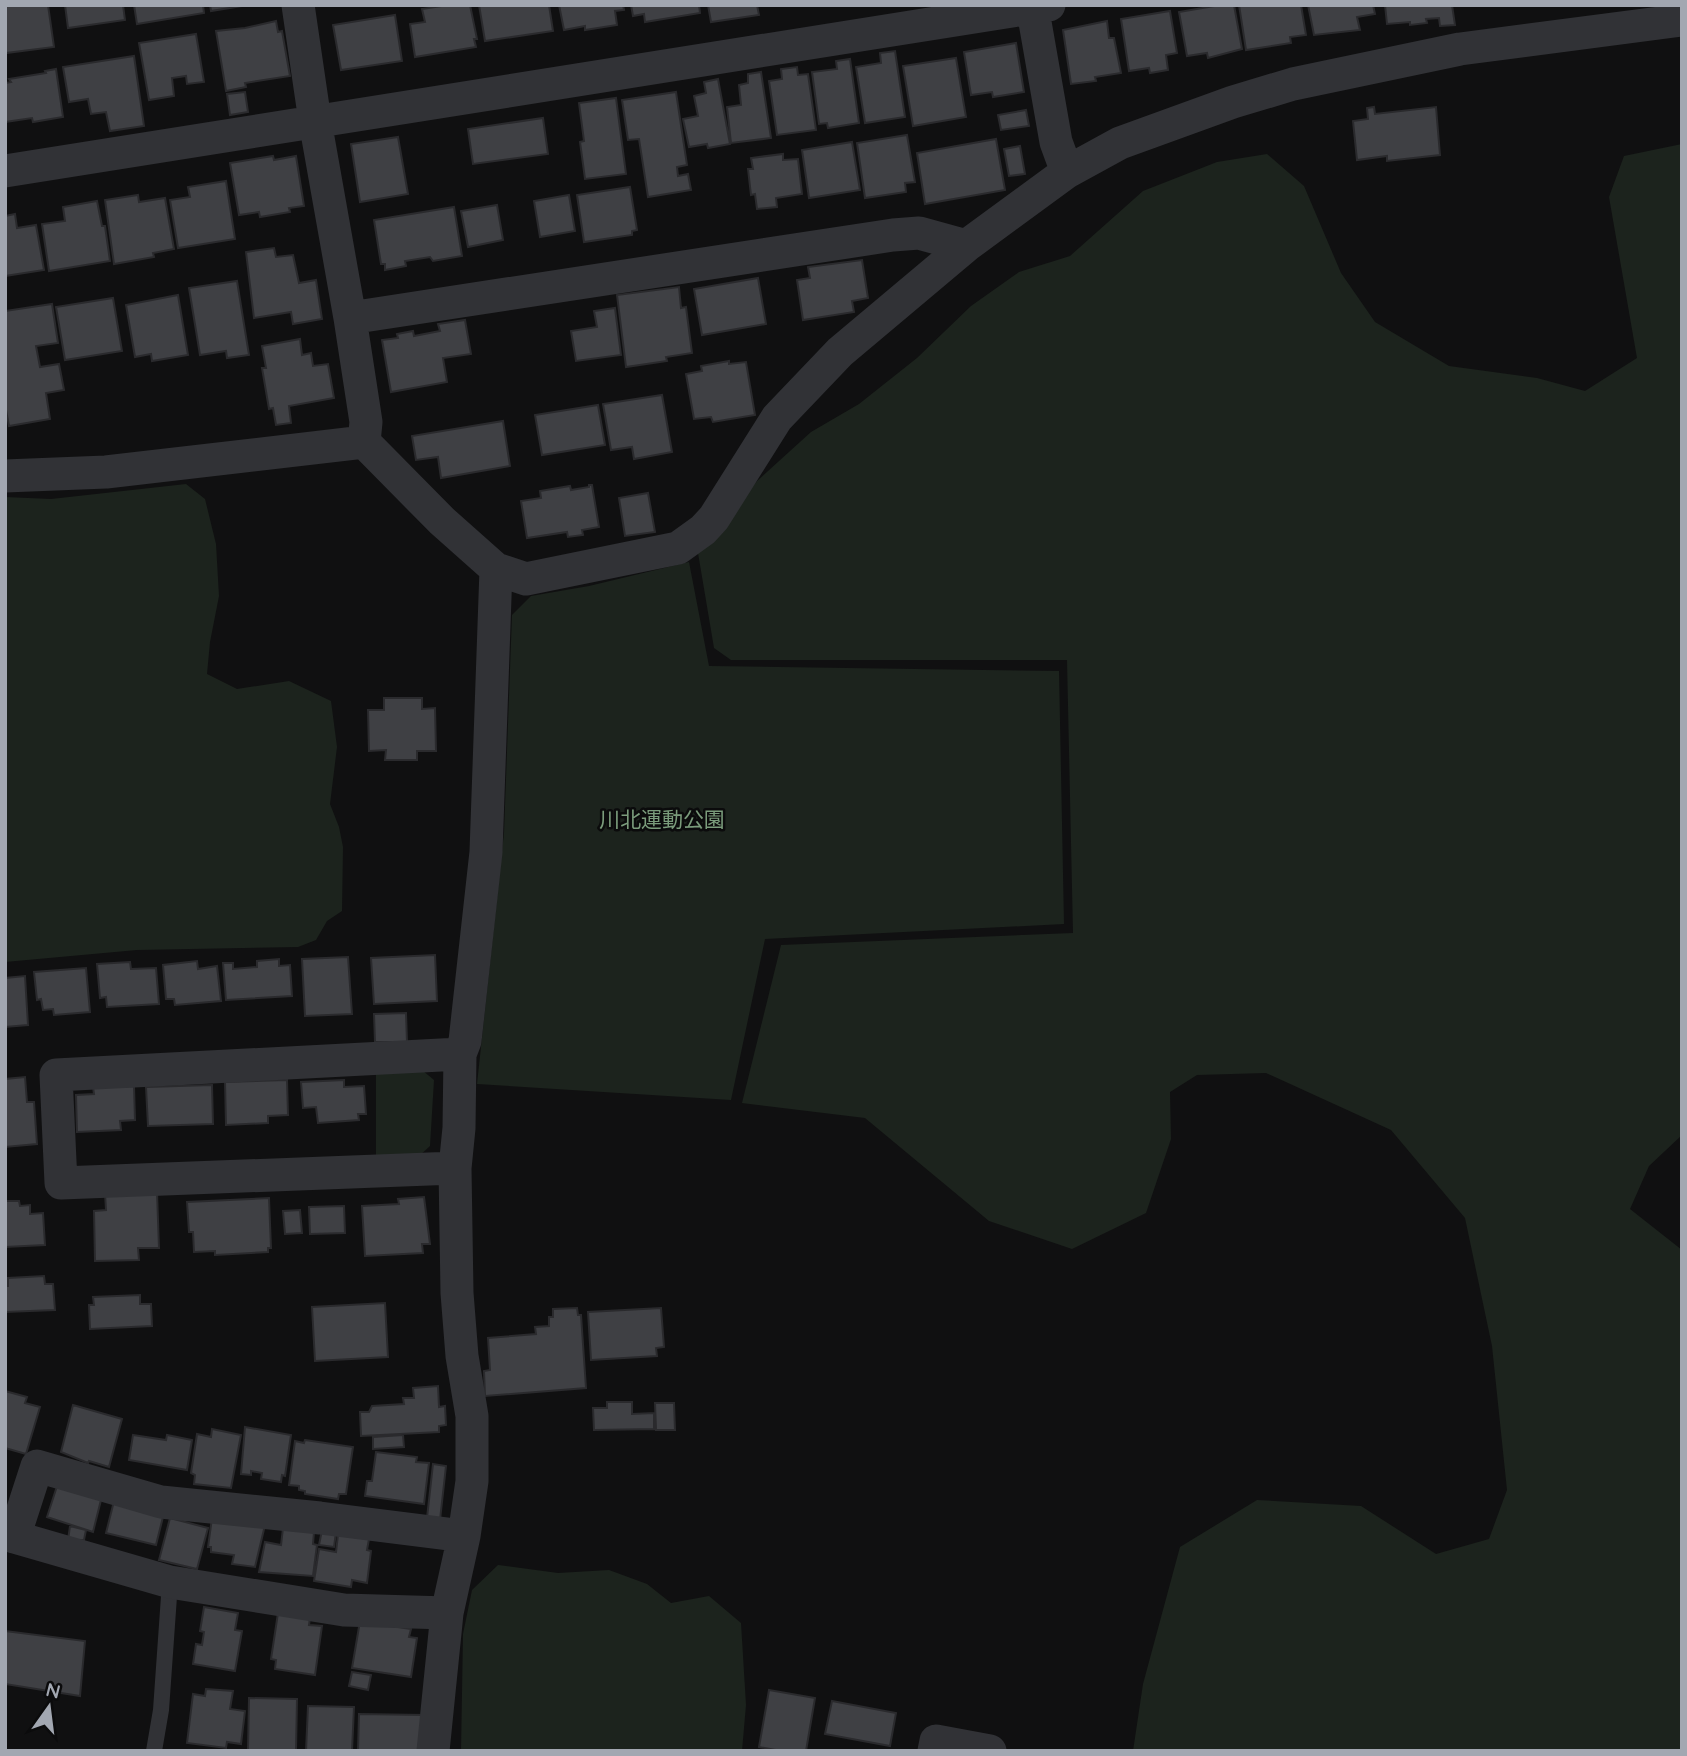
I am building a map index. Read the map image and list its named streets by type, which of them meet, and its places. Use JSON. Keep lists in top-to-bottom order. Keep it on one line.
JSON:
{"parks":["川北運動公園"],"north":"top"}
